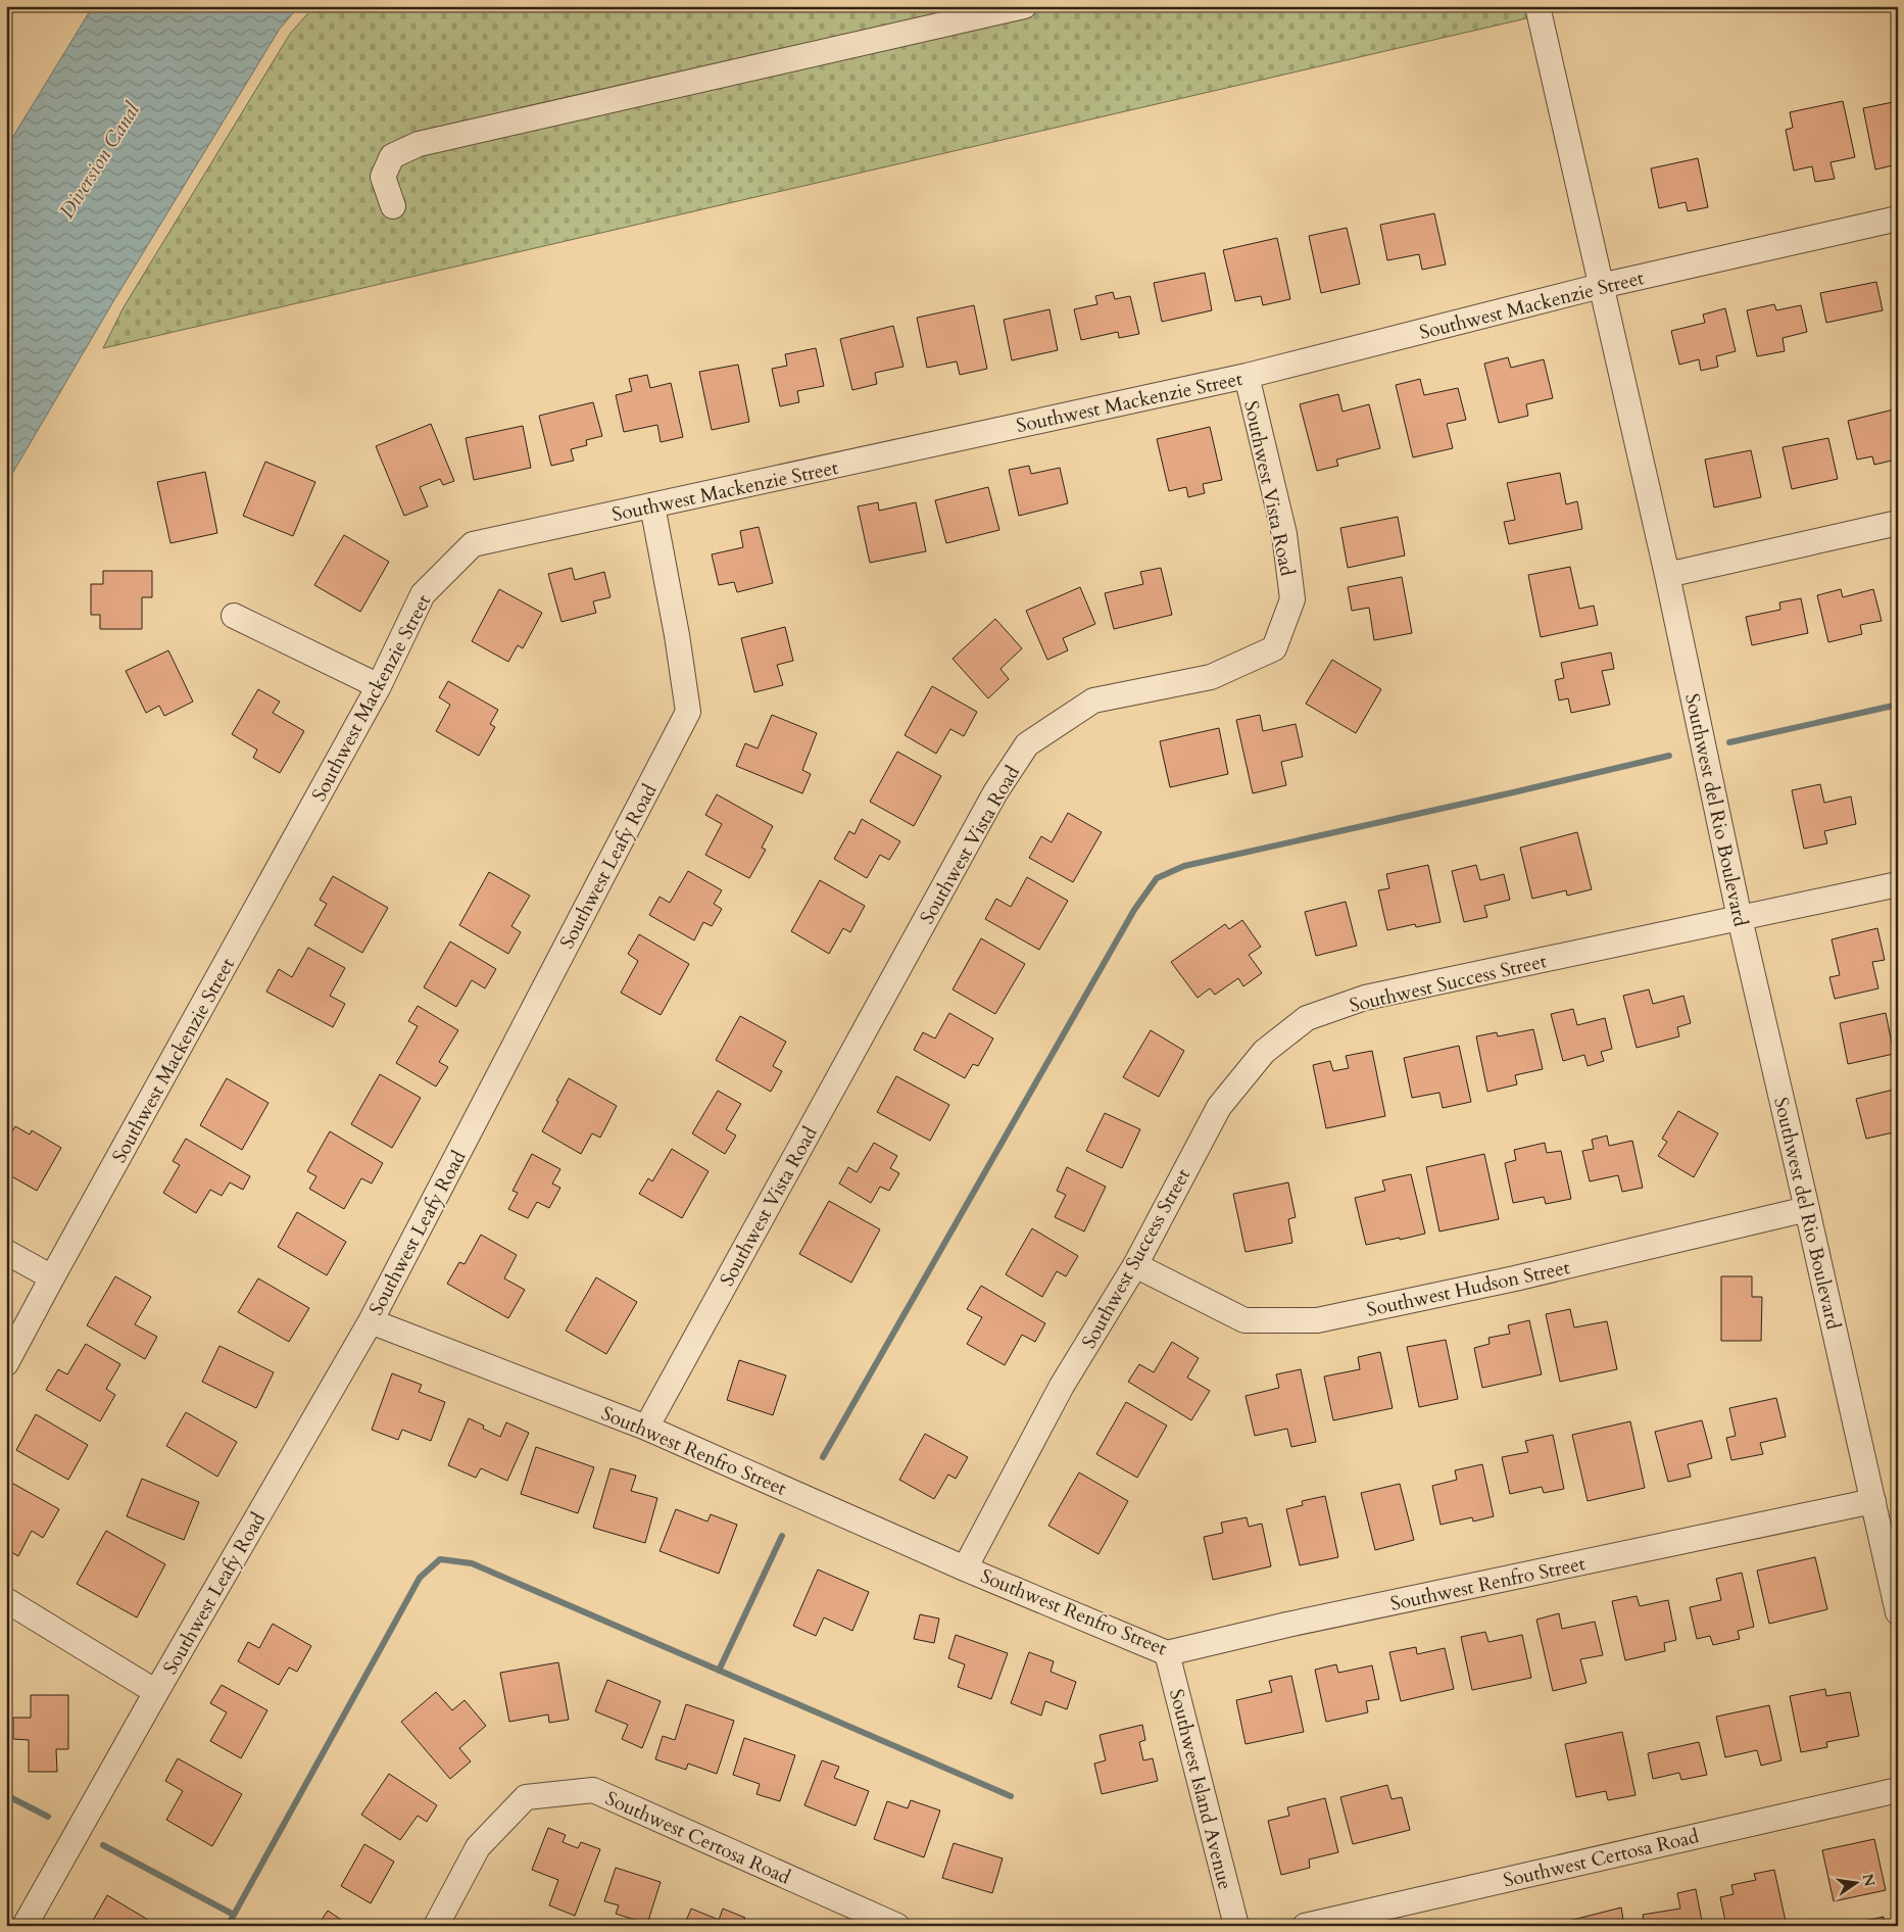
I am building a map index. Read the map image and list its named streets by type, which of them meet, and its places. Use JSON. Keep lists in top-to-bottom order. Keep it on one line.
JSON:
{"streets":{"street":["Southwest Mackenzie Street","Southwest Vista Road","Southwest del Rio Boulevard","Southwest Leafy Road","Southwest Success Street","Southwest Hudson Street","Southwest Renfro Street","Southwest Island Avenue","Southwest Certosa Road"]},"crossings":[["Southwest Mackenzie Street","Southwest Vista Road"],["Southwest Mackenzie Street","Southwest del Rio Boulevard"],["Southwest Mackenzie Street","Southwest Leafy Road"],["Southwest Vista Road","Southwest Renfro Street"],["Southwest del Rio Boulevard","Southwest Success Street"],["Southwest del Rio Boulevard","Southwest Hudson Street"],["Southwest del Rio Boulevard","Southwest Renfro Street"],["Southwest Leafy Road","Southwest Renfro Street"],["Southwest Success Street","Southwest Hudson Street"],["Southwest Success Street","Southwest Renfro Street"],["Southwest Renfro Street","Southwest Island Avenue"]],"water":["Diversion Canal"],"north":"right"}
